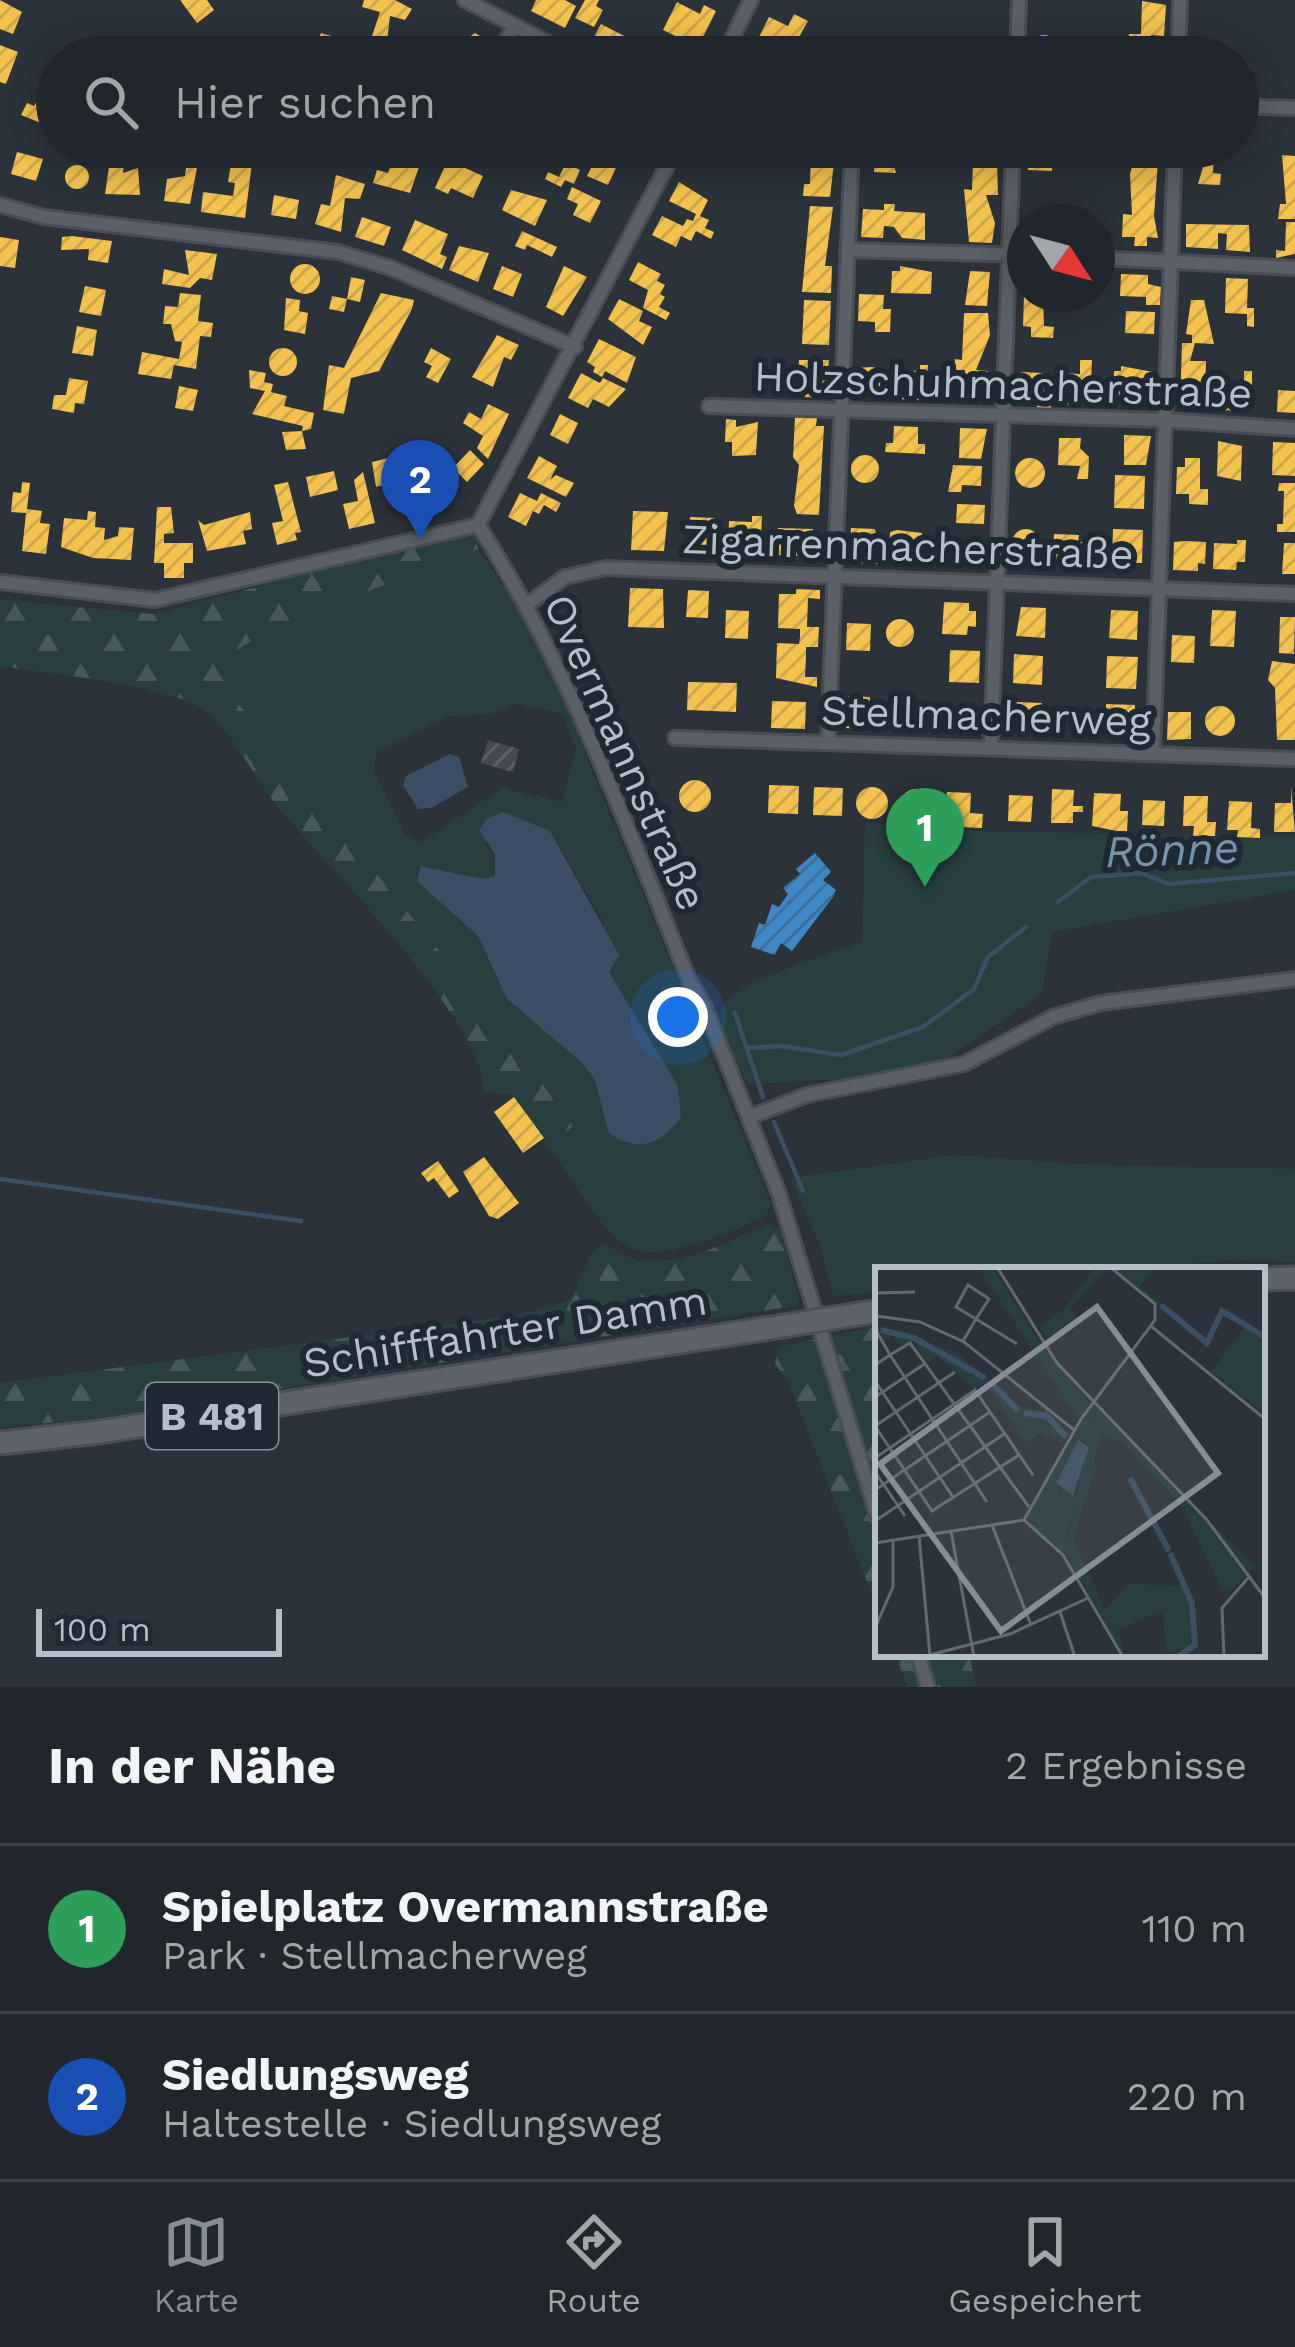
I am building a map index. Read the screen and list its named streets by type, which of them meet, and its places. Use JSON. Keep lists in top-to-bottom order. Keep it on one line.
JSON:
{"streets":{"main road":["Schifffahrter Damm","B 481"],"street":["Holzschuhmacherstraße","Zigarrenmacherstraße","Stellmacherweg","Overmannstraße"]},"crossings":[["Zigarrenmacherstraße","Overmannstraße"]],"water":["Rönne"],"scale_bar":"100 m","north":"bottom right","page":{"search":"Hier suchen","pins":["2","1"],"scale":"100 m","heading":["In der Nähe","2 Ergebnisse"],"list":[{"mark":"1","name":"Spielplatz Overmannstraße","note":"Park · Stellmacherweg","value":"110 m"},{"mark":"2","name":"Siedlungsweg","note":"Haltestelle · Siedlungsweg","value":"220 m"}],"nav":["Karte","Route","Gespeichert"]}}
